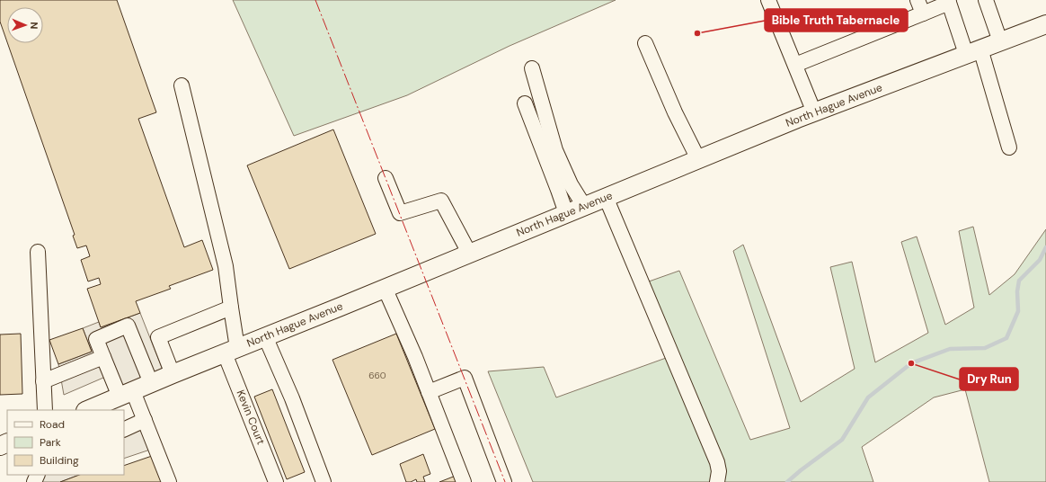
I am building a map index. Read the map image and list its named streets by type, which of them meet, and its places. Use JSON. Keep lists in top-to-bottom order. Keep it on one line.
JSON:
{"streets":{"main road":["North Hague Avenue"],"street":["Kevin Court"]},"crossings":[["North Hague Avenue","Kevin Court"]],"places":["Bible Truth Tabernacle","Dry Run"],"house_numbers":["660"],"legend":["Road","Park","Building"],"north":"right"}
